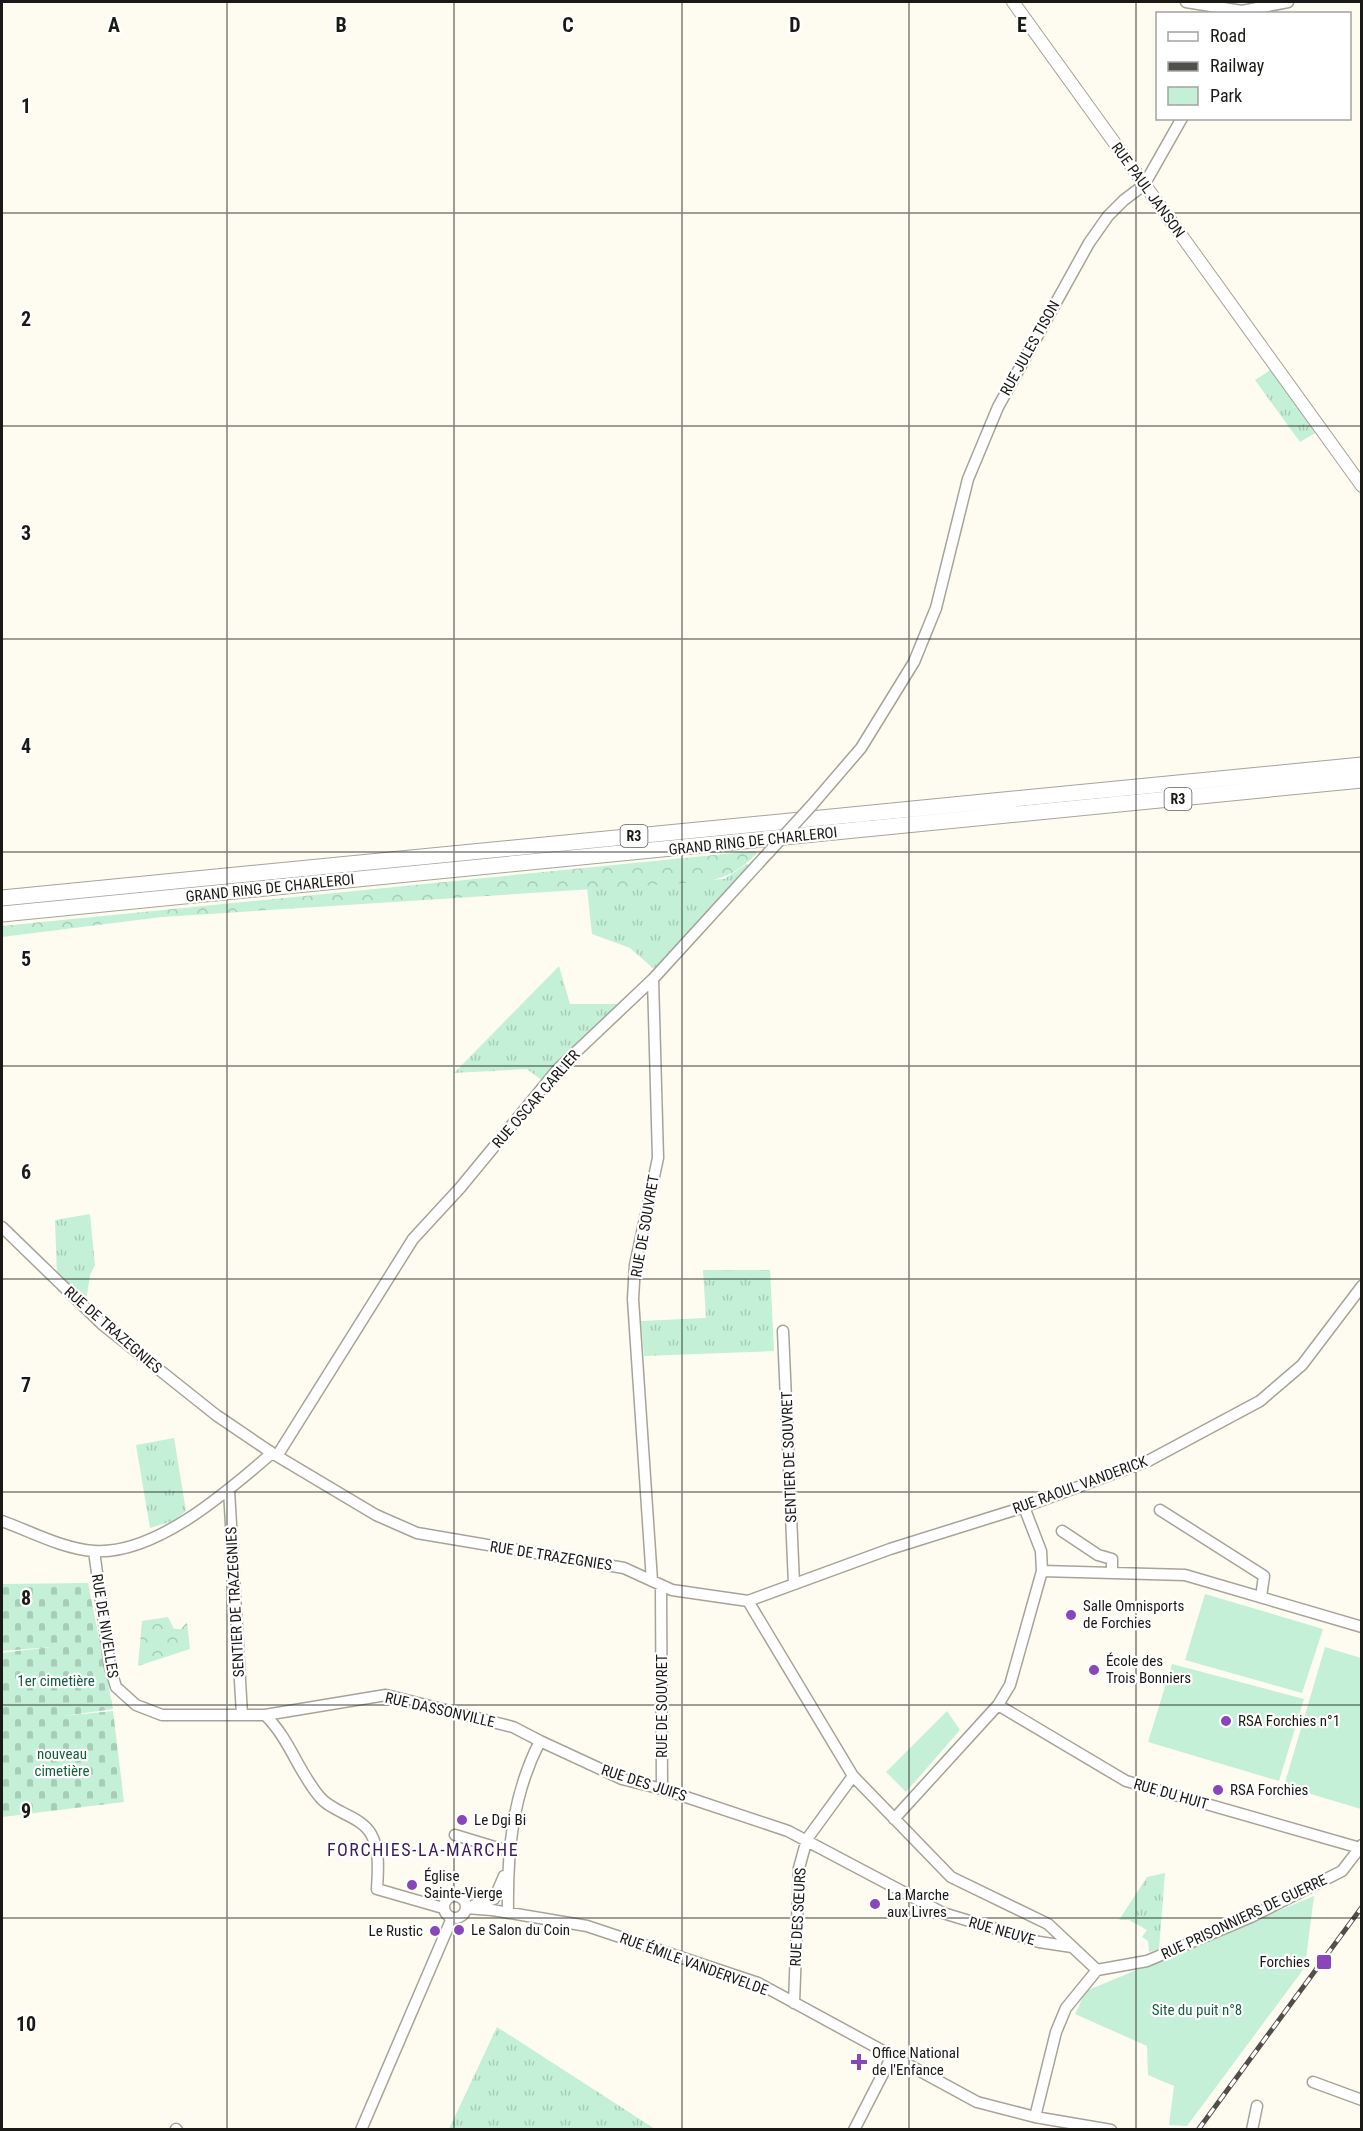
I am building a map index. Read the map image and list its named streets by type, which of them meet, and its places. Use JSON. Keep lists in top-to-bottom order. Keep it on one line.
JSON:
{"streets":{"highway":["R3","GRAND RING DE CHARLEROI"],"main road":["RUE PAUL JANSON"],"street":["RUE JULES TISON","RUE OSCAR CARLIER","RUE DE SOUVRET","RUE DE TRAZEGNIES","SENTIER DE SOUVRET","RUE RAOUL VANDERICK","SENTIER DE TRAZEGNIES","RUE DE NIVELLES","RUE DASSONVILLE","RUE DES JUIFS","RUE DU HUIT","RUE DES SŒURS","RUE PRISONNIERS DE GUERRE","RUE NEUVE","RUE ÉMILE VANDERVELDE"]},"crossings":[["RUE PAUL JANSON","RUE JULES TISON"],["RUE JULES TISON","RUE OSCAR CARLIER"],["RUE OSCAR CARLIER","RUE DE SOUVRET"],["RUE OSCAR CARLIER","RUE DE TRAZEGNIES"],["RUE OSCAR CARLIER","SENTIER DE TRAZEGNIES"],["RUE OSCAR CARLIER","RUE DE NIVELLES"],["RUE DE SOUVRET","RUE DE TRAZEGNIES"],["RUE DE SOUVRET","RUE DES JUIFS"],["RUE DE TRAZEGNIES","RUE RAOUL VANDERICK"],["SENTIER DE SOUVRET","RUE RAOUL VANDERICK"],["SENTIER DE TRAZEGNIES","RUE DE NIVELLES"],["RUE DE NIVELLES","RUE DASSONVILLE"],["RUE DASSONVILLE","RUE DES JUIFS"],["RUE DES JUIFS","RUE DES SŒURS"],["RUE DES JUIFS","RUE NEUVE"],["RUE DU HUIT","RUE PRISONNIERS DE GUERRE"],["RUE DES SŒURS","RUE NEUVE"],["RUE DES SŒURS","RUE ÉMILE VANDERVELDE"]],"districts":["FORCHIES-LA-MARCHE"],"parks":["1er cimetière","nouveau cimetière","Site du puit n°8"],"places":{"other":["Salle Omnisports de Forchies","École des Trois Bonniers","RSA Forchies n°1","RSA Forchies","Le Dgi Bi","Église Sainte-Vierge","La Marche aux Livres","Le Salon du Coin","Le Rustic"],"transit":["Forchies"],"health":["Office National de l'Enfance"]},"legend":["Road","Railway","Park"],"grid":{"columns":["A","B","C","D","E"],"rows":["1","2","3","4","5","6","7","8","9","10"]}}
